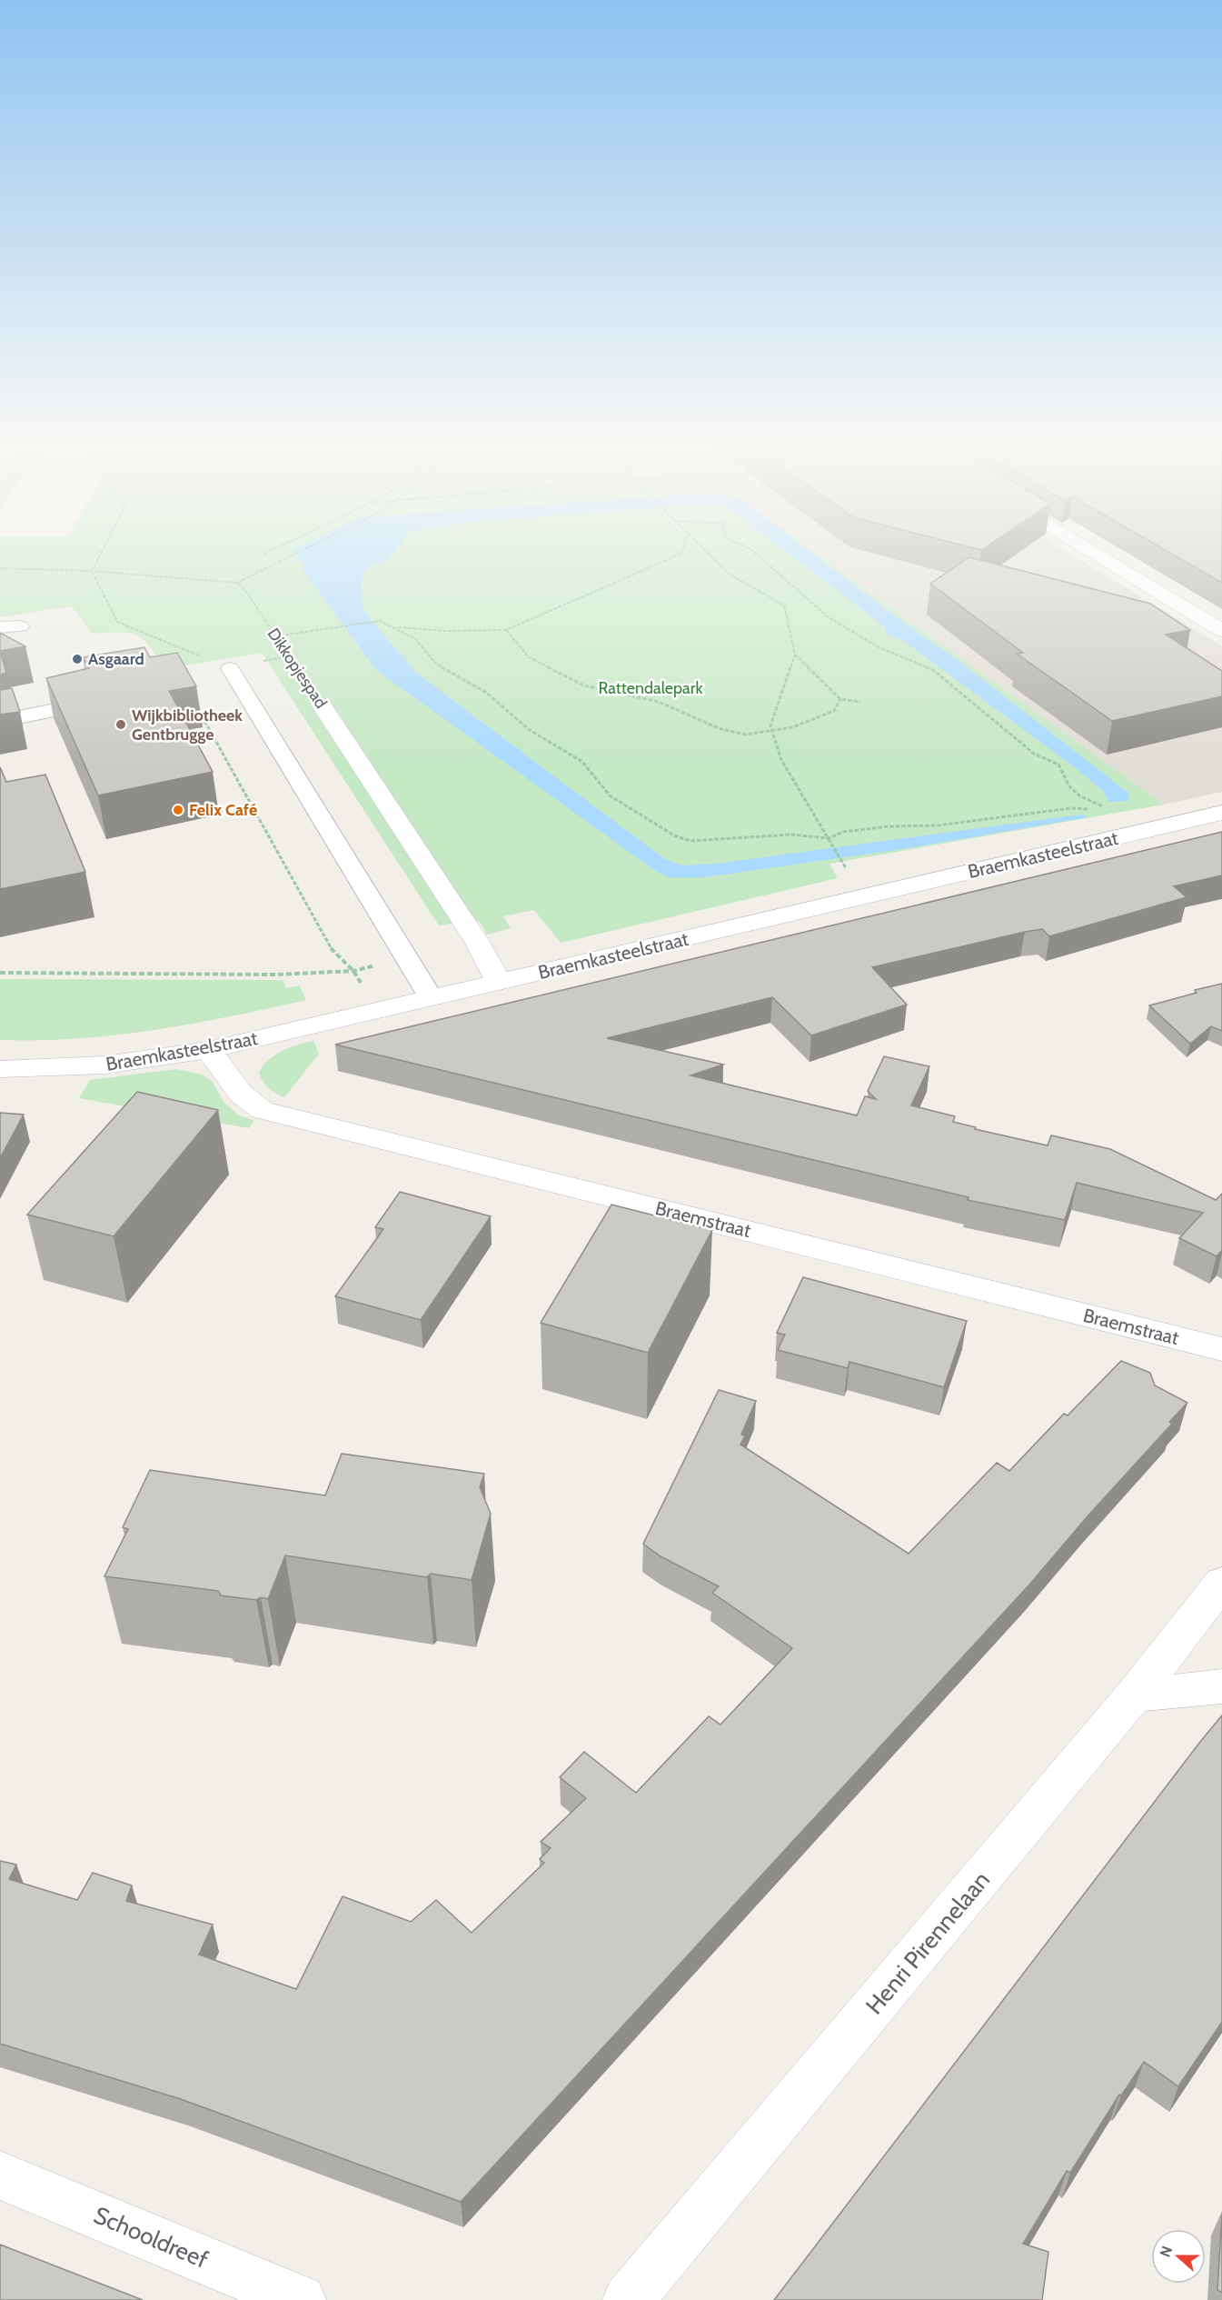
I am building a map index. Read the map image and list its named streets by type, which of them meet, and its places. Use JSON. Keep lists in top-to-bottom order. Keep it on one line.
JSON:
{"streets":{"street":["Dikkopjespad","Braemkasteelstraat","Braemstraat","Henri Pirennelaan","Schooldreef"]},"crossings":[["Dikkopjespad","Braemkasteelstraat"],["Braemkasteelstraat","Braemstraat"]],"parks":["Rattendalepark"],"places":["Asgaard","Wijkbibliotheek Gentbrugge","Felix Café"],"north":"left"}
